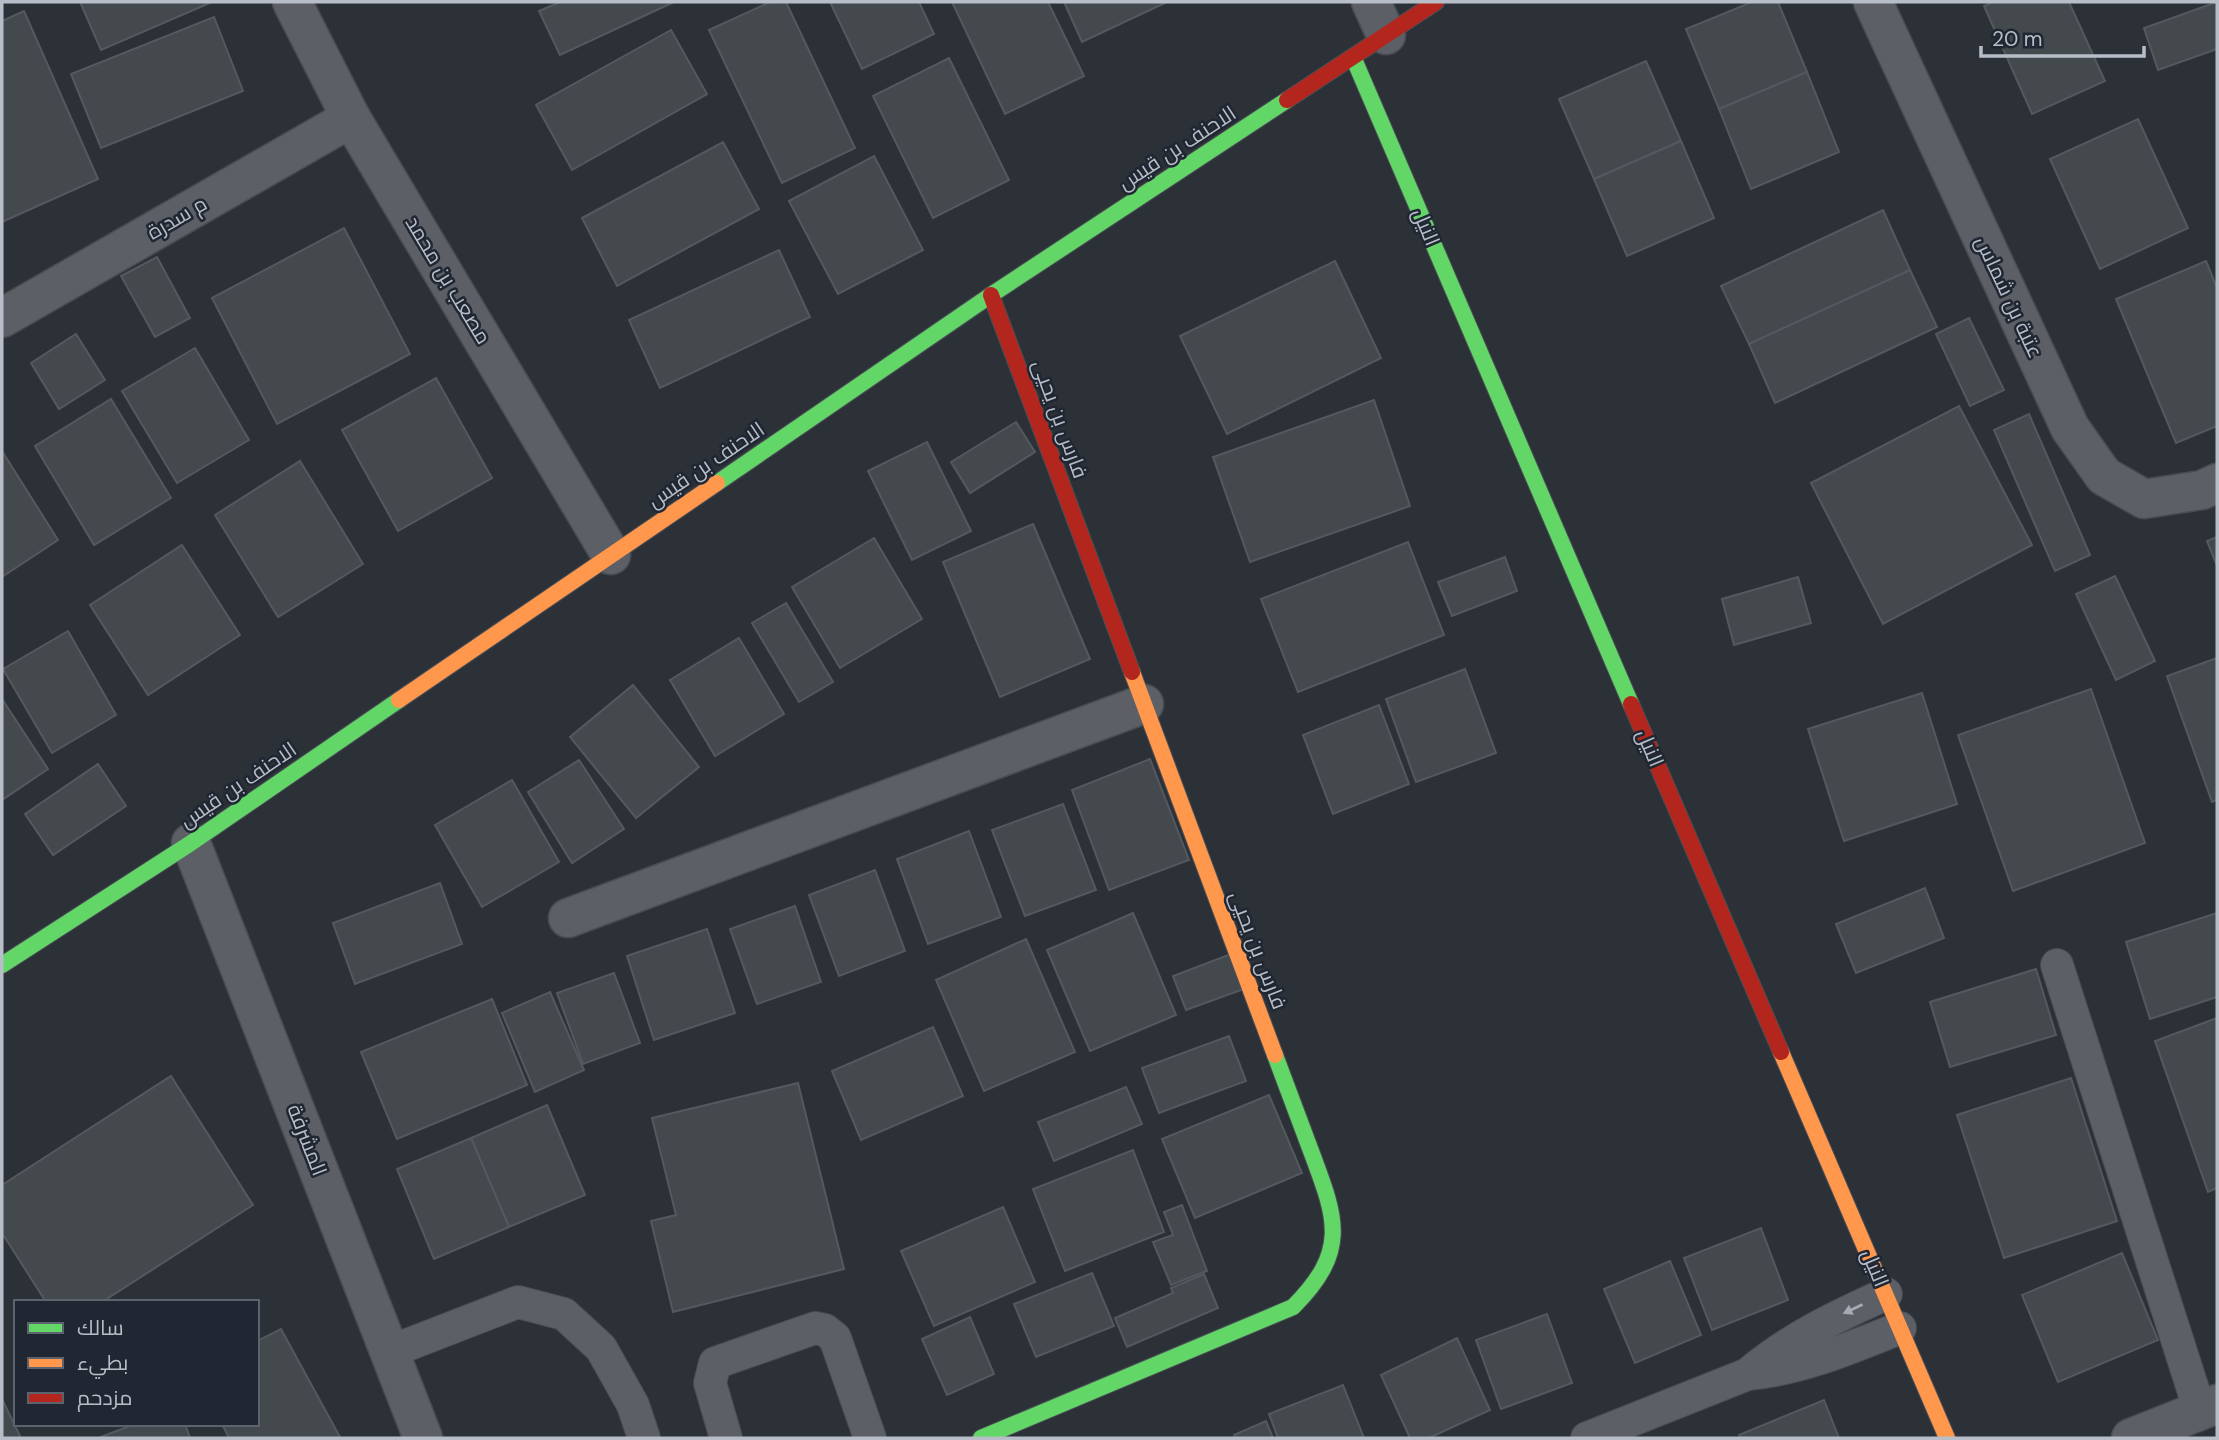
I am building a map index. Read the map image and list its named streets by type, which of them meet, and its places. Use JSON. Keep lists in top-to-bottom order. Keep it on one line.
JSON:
{"streets":{"street":["الاحنف بن قيس","م سدرة","النيل","مصعب بن محمد","عتبة بن شماس","فارس بن يحيى","المشرفة"]},"crossings":[["الاحنف بن قيس","النيل"],["الاحنف بن قيس","مصعب بن محمد"],["الاحنف بن قيس","فارس بن يحيى"],["الاحنف بن قيس","المشرفة"],["م سدرة","مصعب بن محمد"]],"legend":["سالك","بطيء","مزدحم"],"scale_bar":"20 m"}
